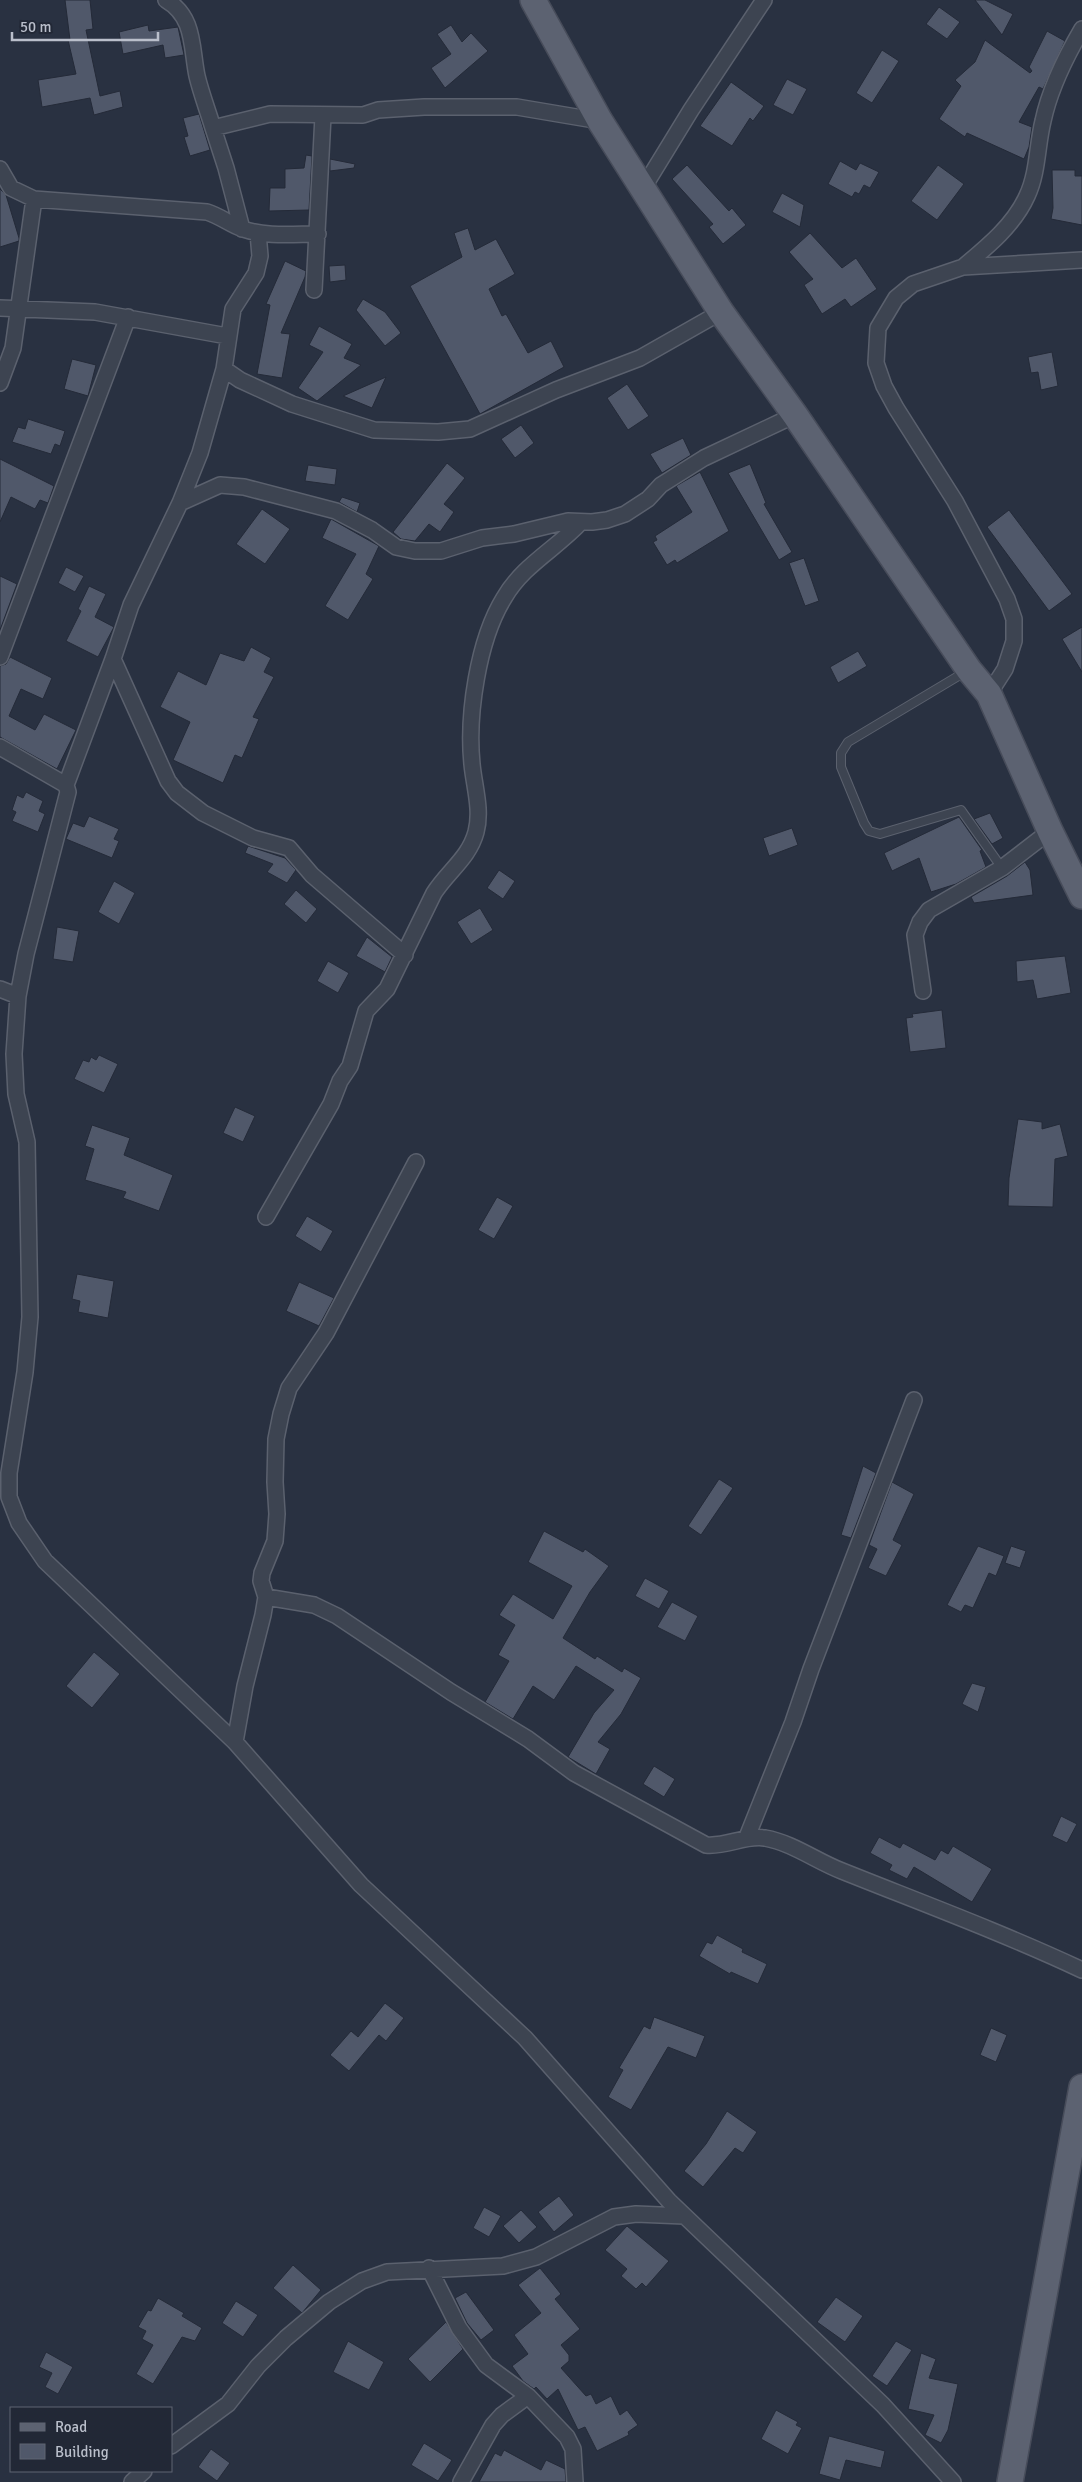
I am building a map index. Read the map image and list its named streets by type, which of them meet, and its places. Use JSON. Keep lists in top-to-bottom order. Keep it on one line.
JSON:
{"legend":["Road","Building"],"scale_bar":"50 m"}
